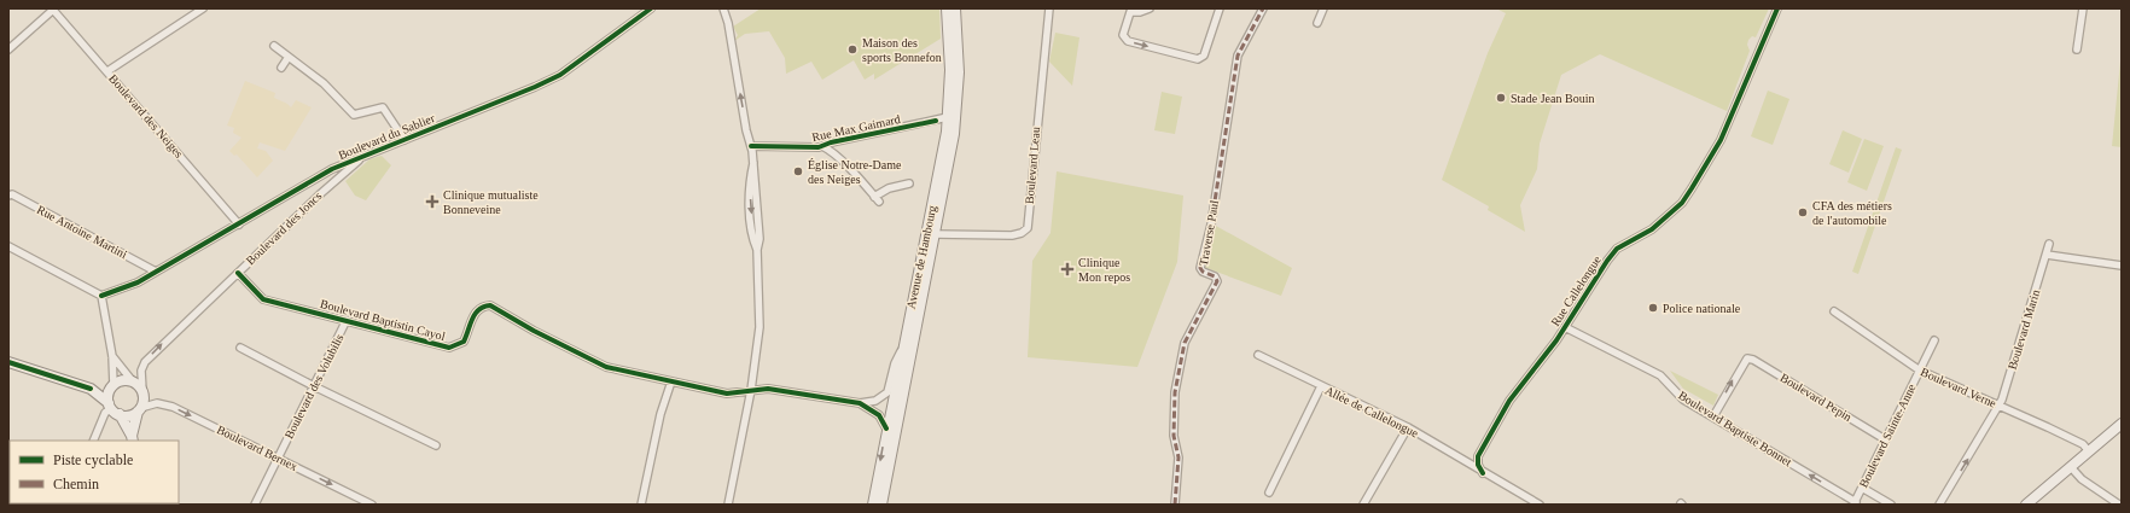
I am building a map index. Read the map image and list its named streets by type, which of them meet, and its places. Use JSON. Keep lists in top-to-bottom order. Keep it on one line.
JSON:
{"streets":{"street":["Boulevard des Neiges","Rue Max Gaimard","Boulevard du Sablier","Boulevard Leau","Boulevard des Joncs","Rue Antoine Martini","Traverse Paul","Avenue de Hambourg","Rue Callelongue","Boulevard Baptistin Cayol","Boulevard Marin","Boulevard des Volubilis","Boulevard Verne","Boulevard Pepin","Allée de Callelongue","Boulevard Baptiste Bonnet","Boulevard Sainte-Anne","Boulevard Bernex"]},"crossings":[["Boulevard des Neiges","Boulevard du Sablier"],["Rue Max Gaimard","Avenue de Hambourg"],["Boulevard du Sablier","Boulevard des Joncs"],["Boulevard du Sablier","Rue Antoine Martini"],["Boulevard Leau","Avenue de Hambourg"],["Boulevard des Joncs","Boulevard Baptistin Cayol"],["Boulevard des Joncs","Boulevard Bernex"],["Avenue de Hambourg","Boulevard Baptistin Cayol"],["Rue Callelongue","Allée de Callelongue"],["Rue Callelongue","Boulevard Baptiste Bonnet"],["Boulevard Baptistin Cayol","Boulevard des Volubilis"],["Boulevard Marin","Boulevard Verne"],["Boulevard des Volubilis","Boulevard Bernex"],["Boulevard Verne","Boulevard Sainte-Anne"],["Boulevard Pepin","Boulevard Baptiste Bonnet"],["Boulevard Pepin","Boulevard Sainte-Anne"],["Boulevard Baptiste Bonnet","Boulevard Sainte-Anne"]],"one_way":["Boulevard des Joncs","Boulevard Marin","Boulevard Baptiste Bonnet","Boulevard Bernex"],"places":{"other":["Maison des sports Bonnefon","Stade Jean Bouin","Église Notre-Dame des Neiges","CFA des métiers de l'automobile","Police nationale"],"health":["Clinique mutualiste Bonneveine","Clinique Mon repos"]},"legend":["Piste cyclable","Chemin"]}
